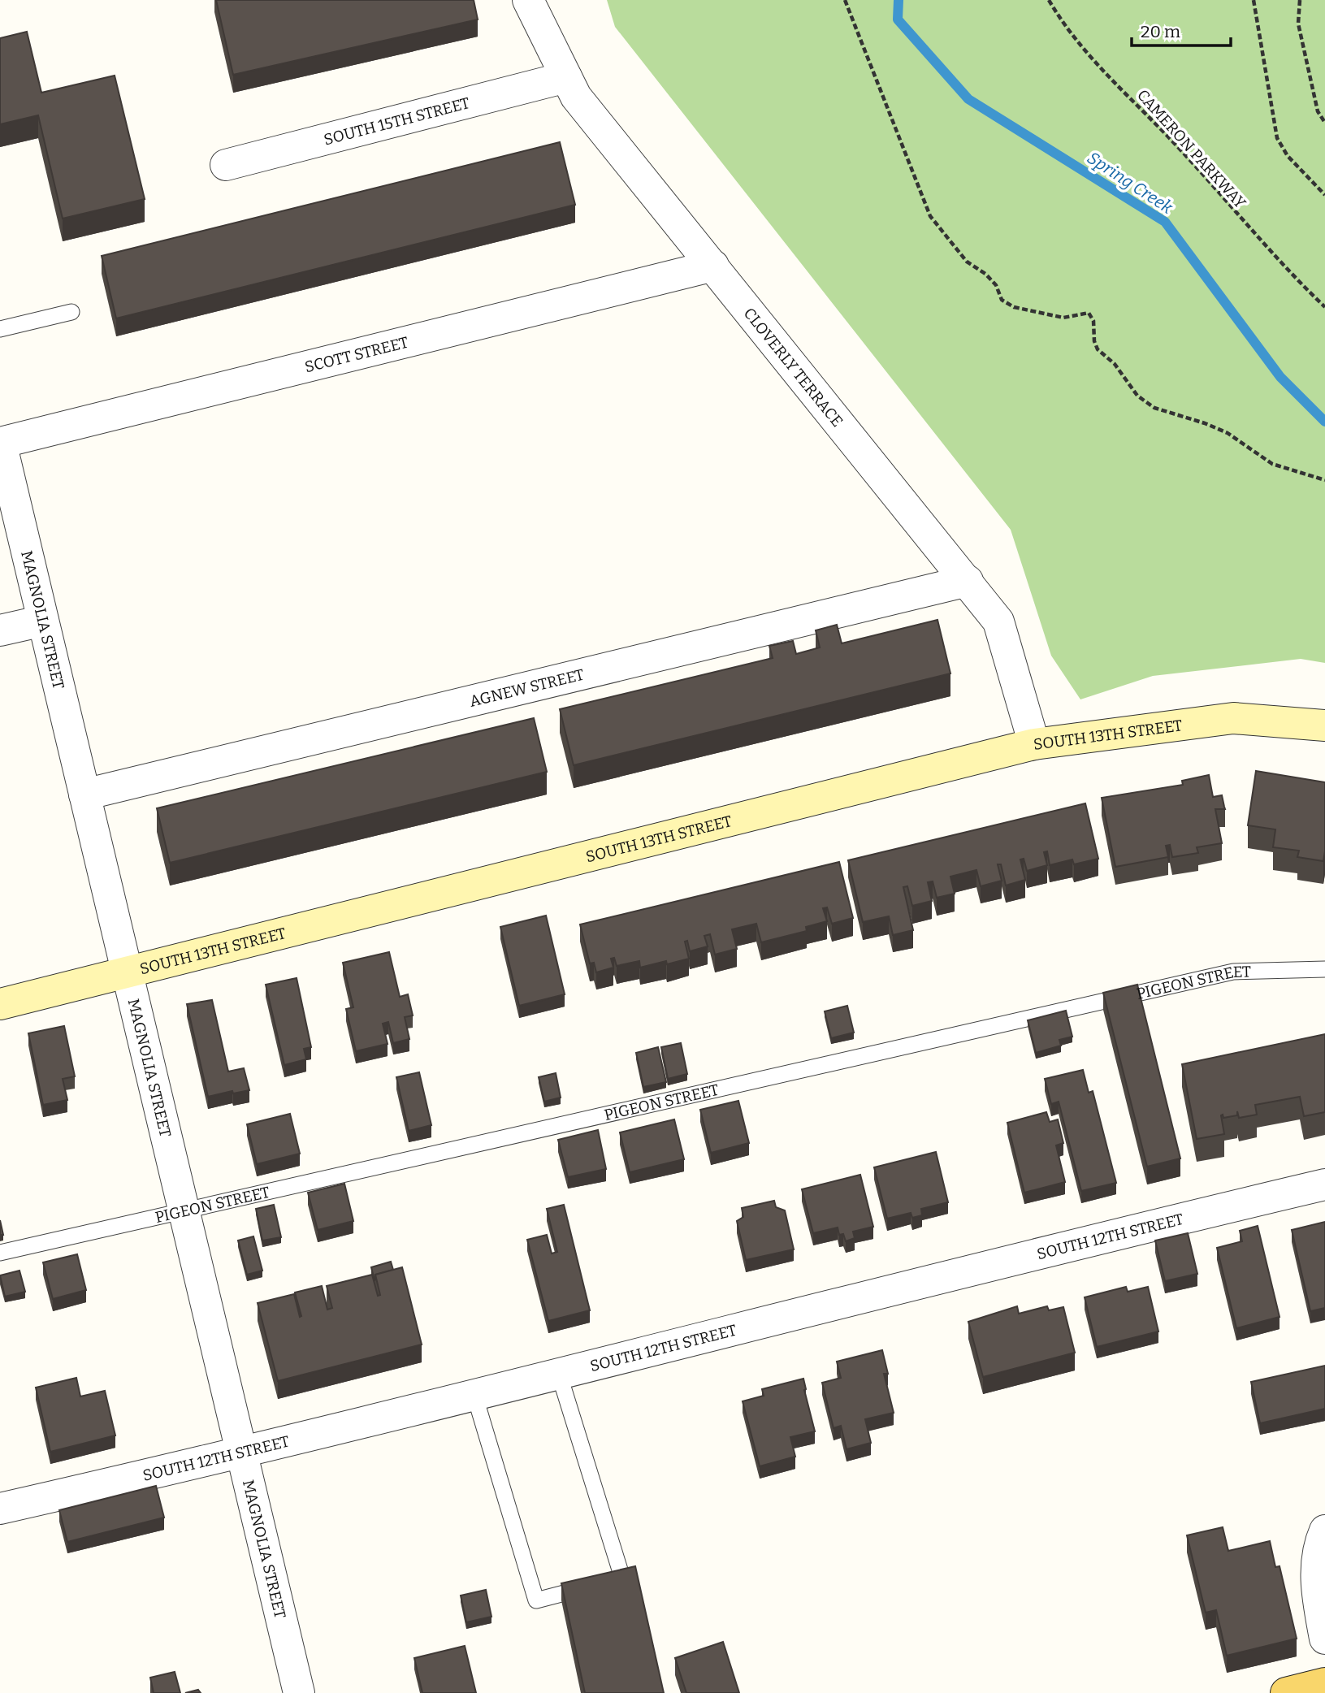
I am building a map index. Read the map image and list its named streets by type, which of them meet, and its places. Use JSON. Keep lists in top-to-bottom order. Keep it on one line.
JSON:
{"streets":{"street":["SOUTH 15TH STREET","SCOTT STREET","CLOVERLY TERRACE","MAGNOLIA STREET","AGNEW STREET","SOUTH 13TH STREET","SOUTH 12TH STREET"],"lane":["PIGEON STREET"],"path":["CAMERON PARKWAY"]},"crossings":[["SOUTH 15TH STREET","CLOVERLY TERRACE"],["SCOTT STREET","CLOVERLY TERRACE"],["SCOTT STREET","MAGNOLIA STREET"],["CLOVERLY TERRACE","AGNEW STREET"],["CLOVERLY TERRACE","SOUTH 13TH STREET"],["MAGNOLIA STREET","AGNEW STREET"],["MAGNOLIA STREET","SOUTH 13TH STREET"],["MAGNOLIA STREET","PIGEON STREET"],["MAGNOLIA STREET","SOUTH 12TH STREET"]],"water":["Spring Creek"],"scale_bar":"20 m"}
